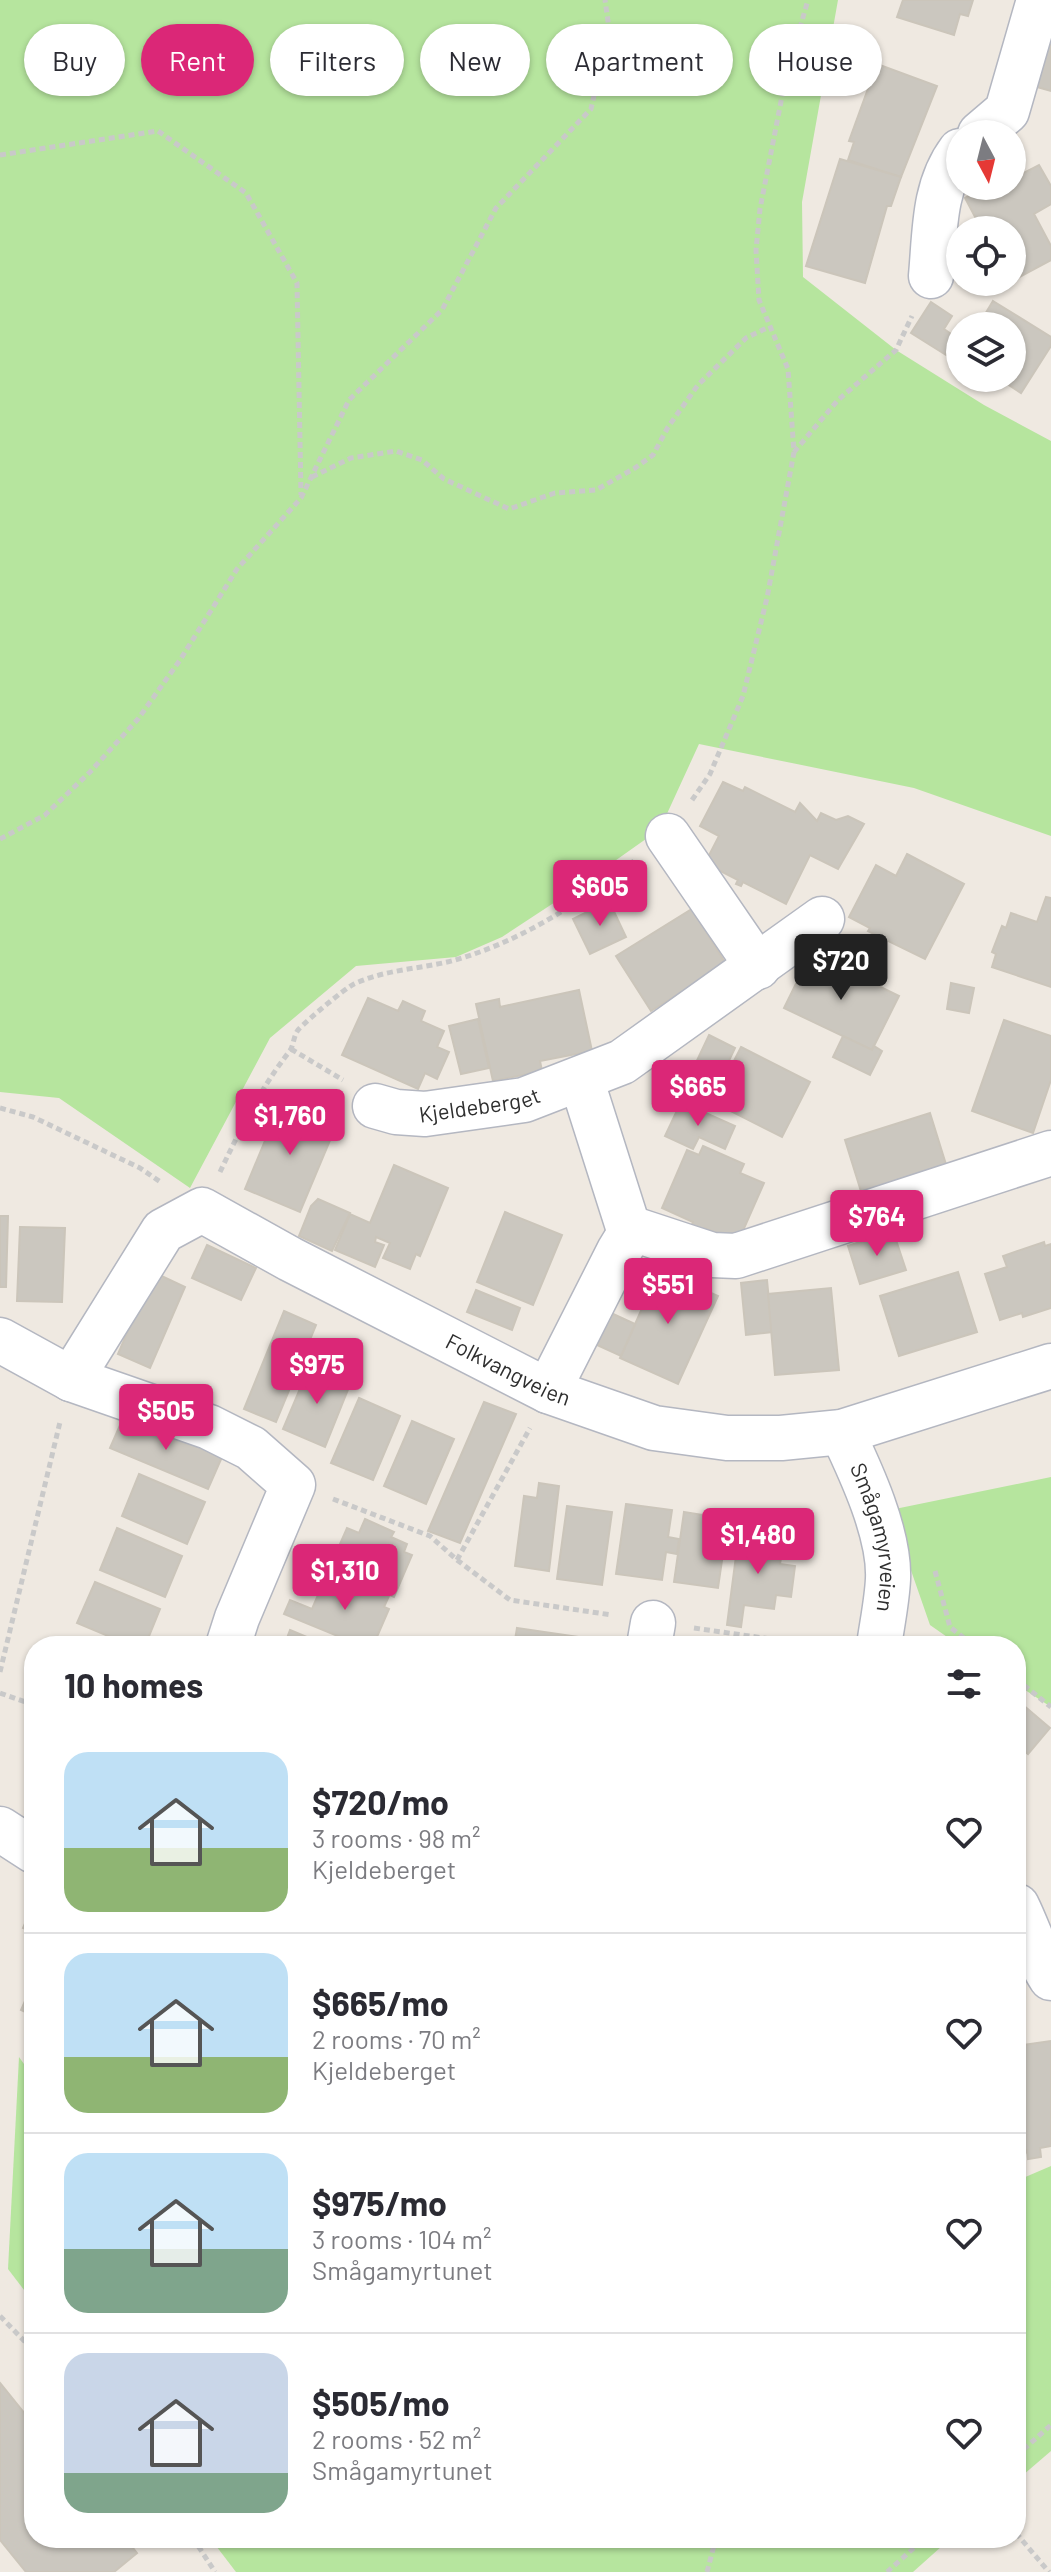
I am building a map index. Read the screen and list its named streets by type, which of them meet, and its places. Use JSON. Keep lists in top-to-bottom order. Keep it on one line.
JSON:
{"streets":{"street":["Kjeldeberget","Folkvangveien","Smågamyrveien"]},"crossings":[["Folkvangveien","Smågamyrveien"]],"north":"bottom","page":{"chip":["Buy","Rent","Filters","New","Apartment","House"],"price":["$605","$720","$665","$1,760","$764","$551","$975","$505","$1,480","$1,310"],"heading":"10 homes","list":[{"name":"$720/mo","note":"3 rooms · 98 m² · Kjeldeberget"},{"name":"$665/mo","note":"2 rooms · 70 m² · Kjeldeberget"},{"name":"$975/mo","note":"3 rooms · 104 m² · Smågamyrtunet"},{"name":"$505/mo","note":"2 rooms · 52 m² · Smågamyrtunet"}]}}
